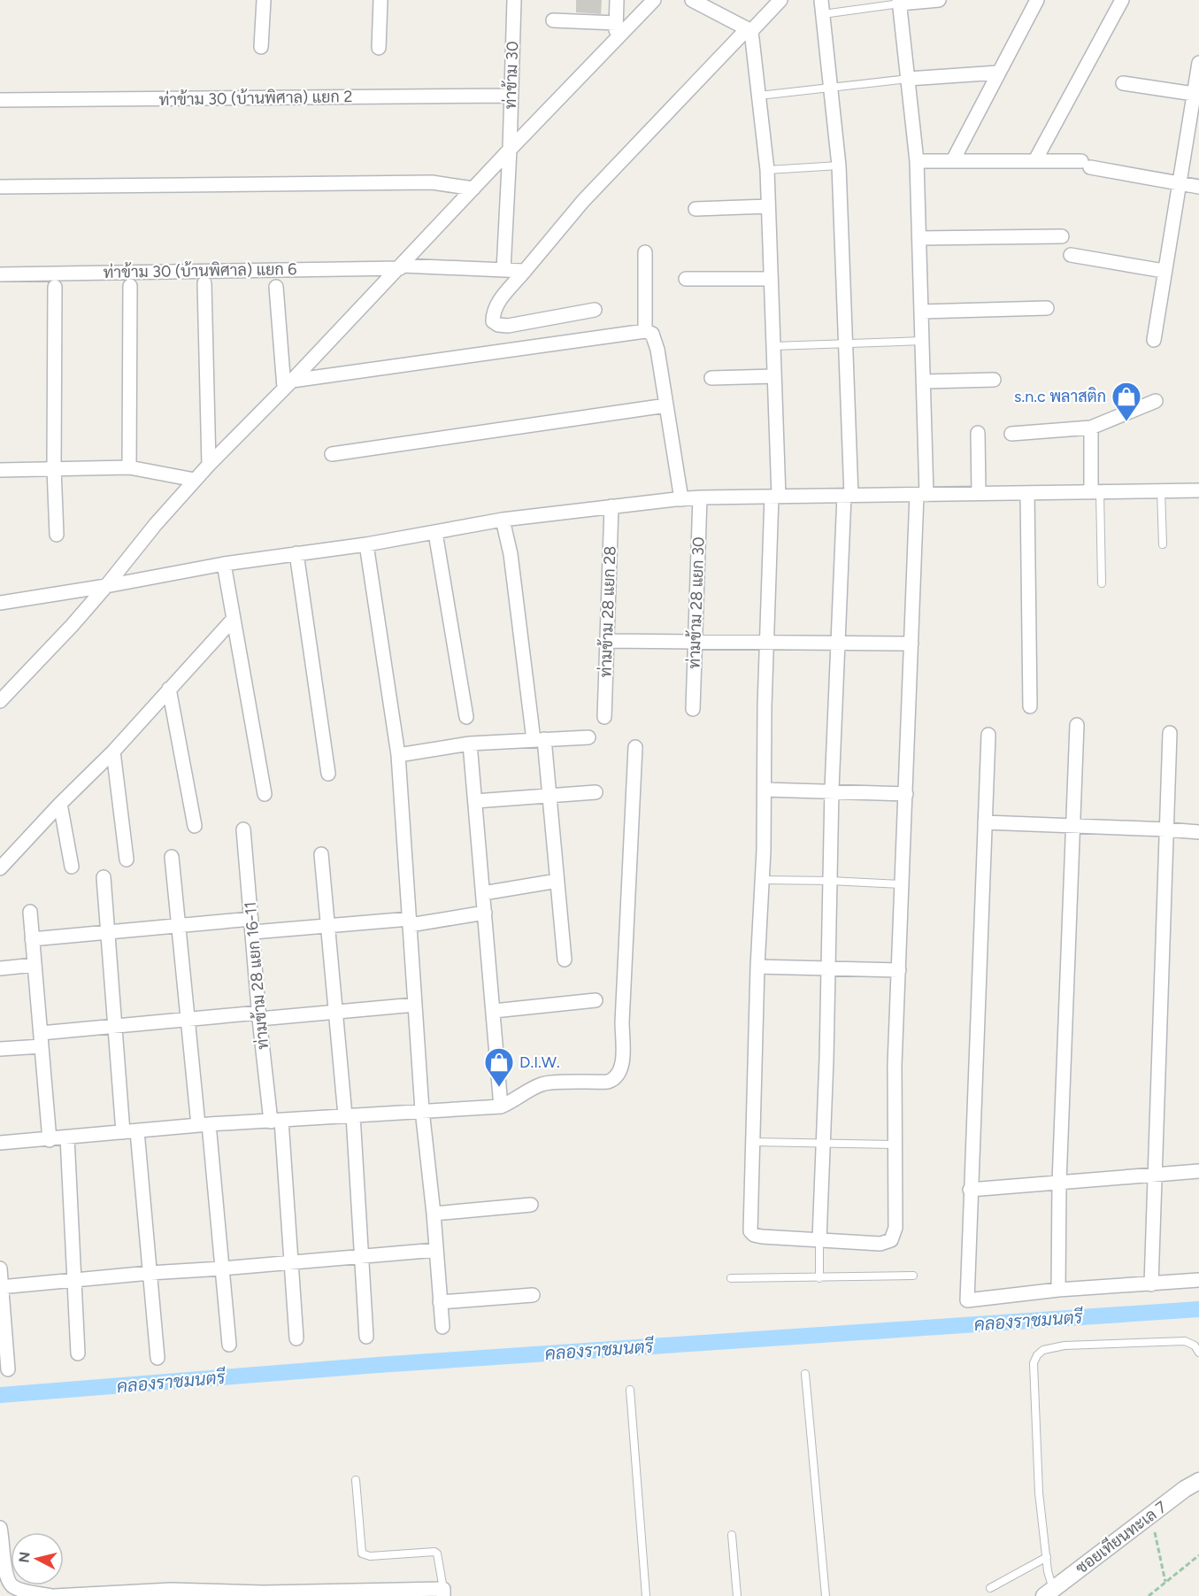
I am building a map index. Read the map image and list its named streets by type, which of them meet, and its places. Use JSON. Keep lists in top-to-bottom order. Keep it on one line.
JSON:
{"streets":{"street":["ท่าข้าม 30","ท่าข้าม 30 (บ้านพิศาล) แยก 2","ท่าข้าม 30 (บ้านพิศาล) แยก 6","ท่ามข้าม 28 แยก 30","ท่ามข้าม 28 แยก 28","ท่ามข้าม 28 แยก 16-11","ซอยเทียนทะเล 7"]},"crossings":[["ท่าข้าม 30","ท่าข้าม 30 (บ้านพิศาล) แยก 2"],["ท่าข้าม 30","ท่าข้าม 30 (บ้านพิศาล) แยก 6"]],"water":["คลองราชมนตรี"],"places":{"shop":["s.n.c พลาสติก","D.I.W."]},"north":"left"}
